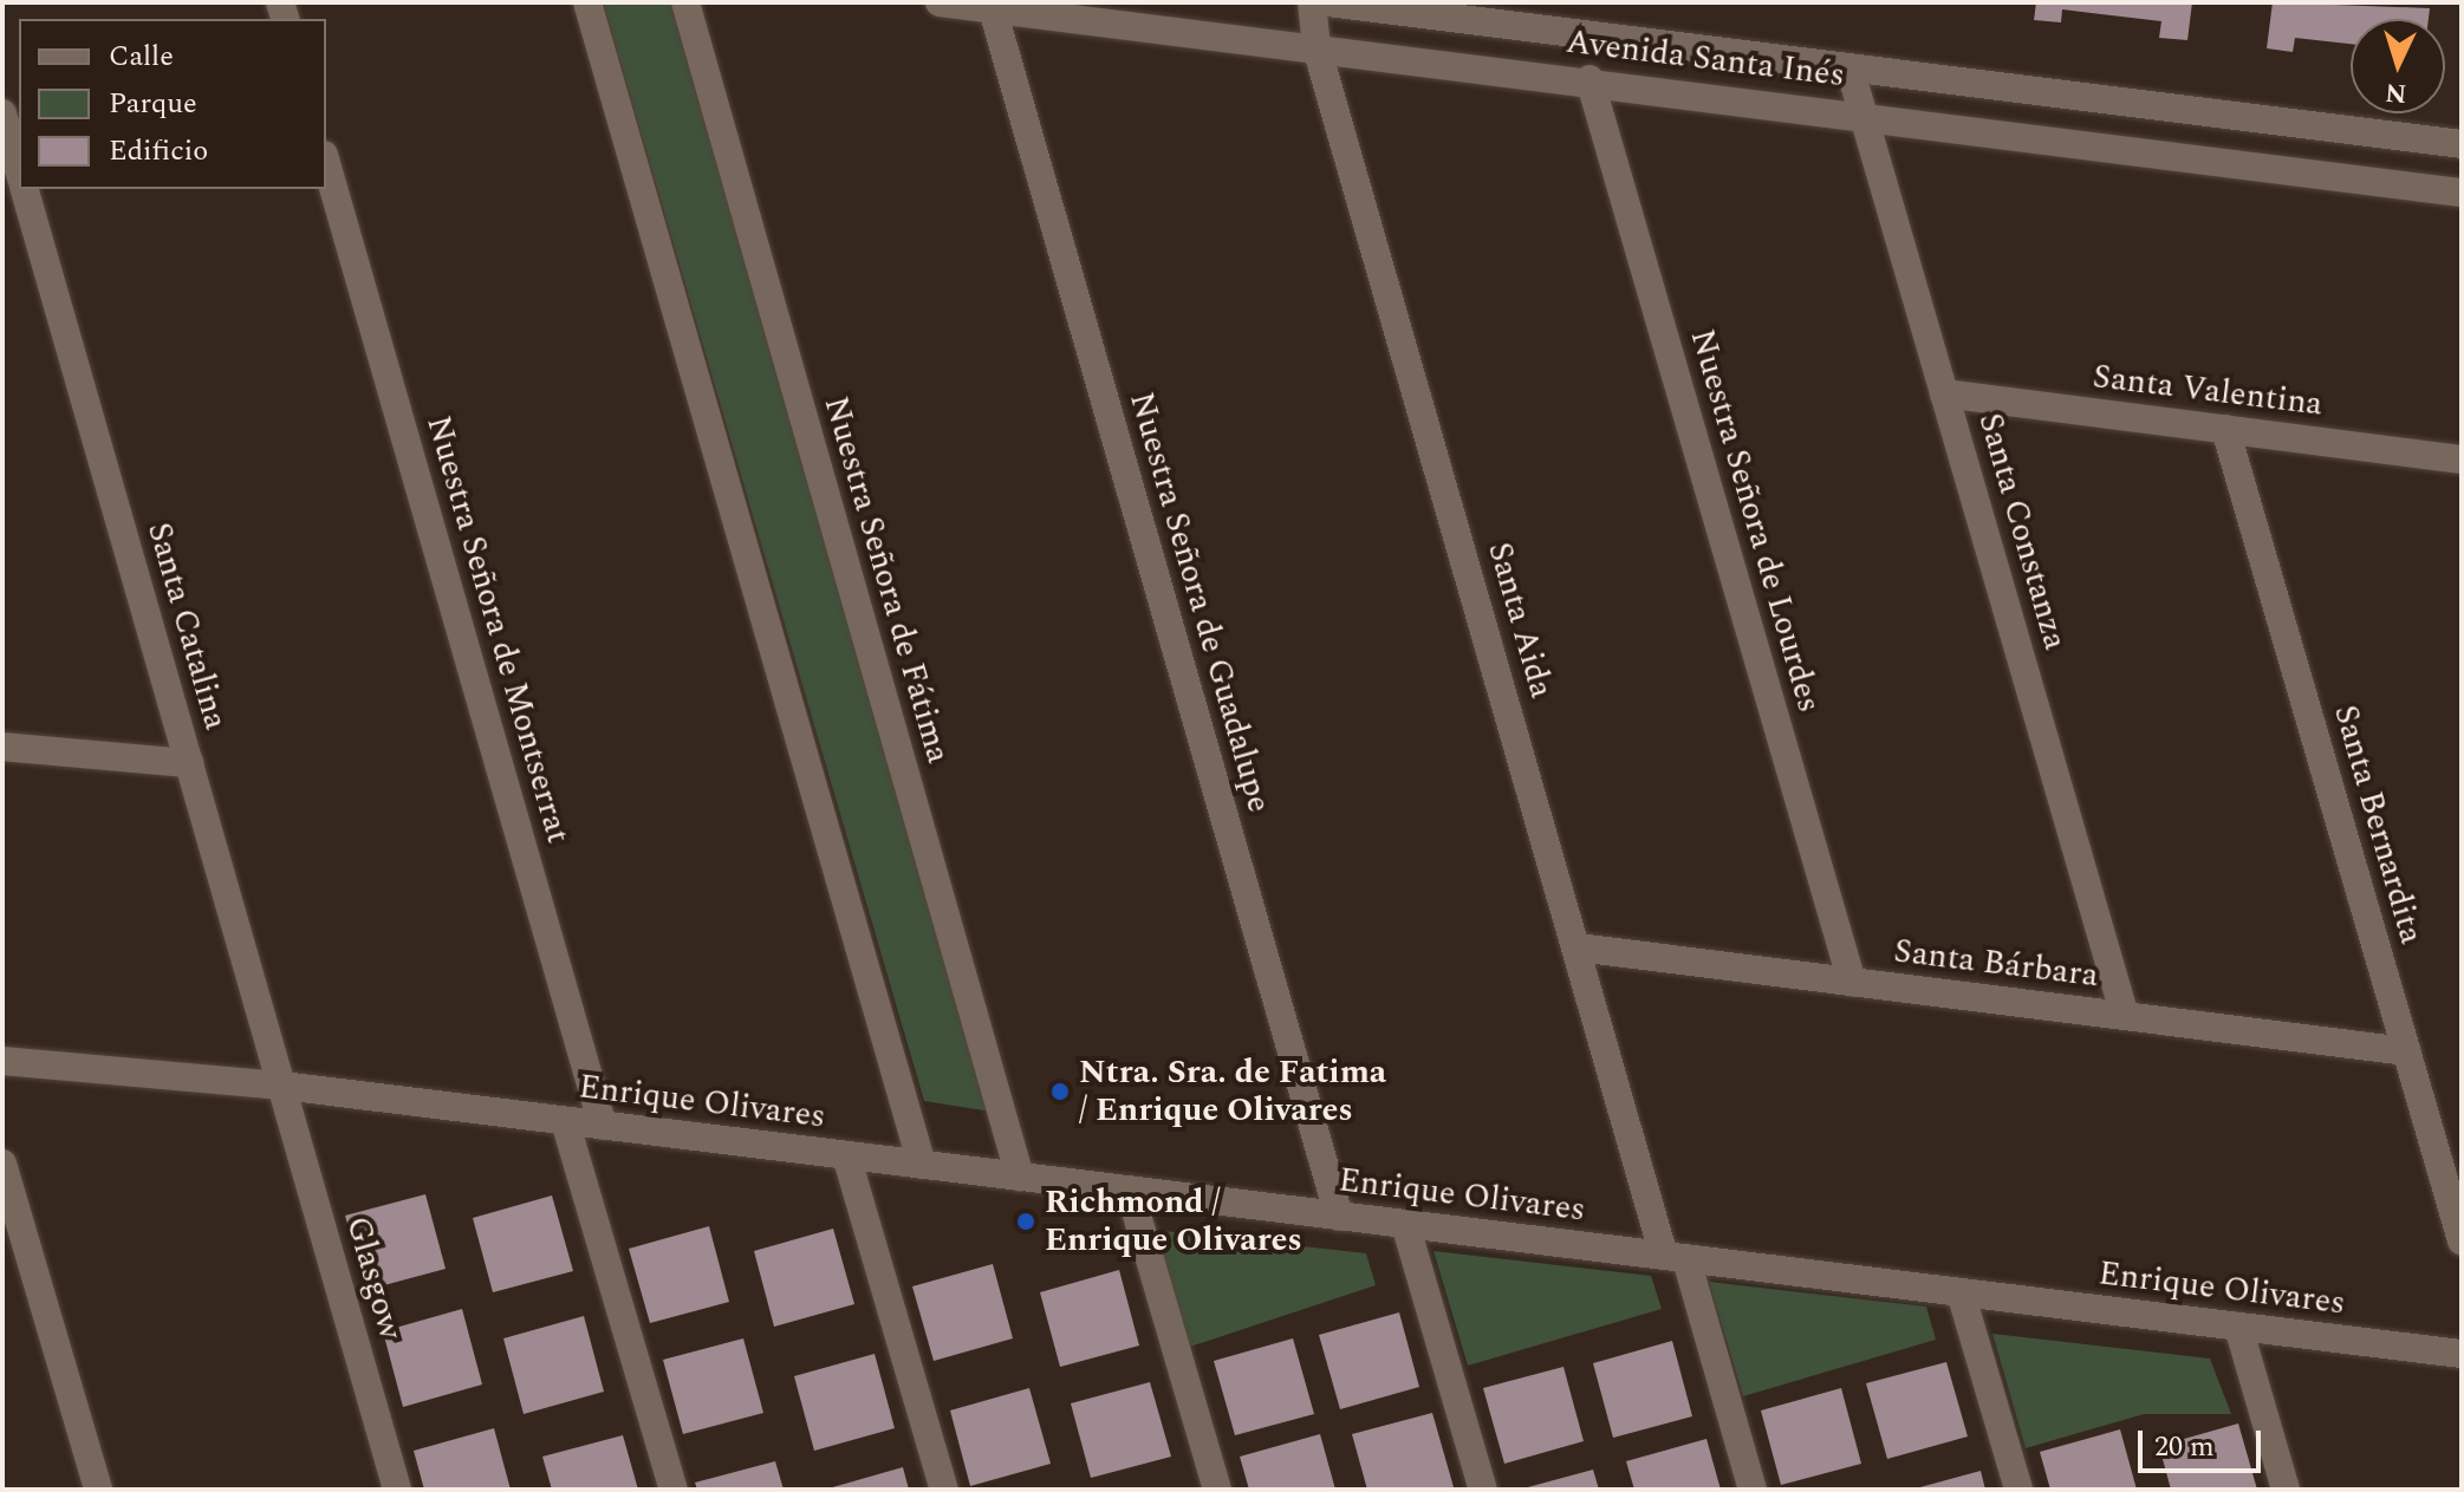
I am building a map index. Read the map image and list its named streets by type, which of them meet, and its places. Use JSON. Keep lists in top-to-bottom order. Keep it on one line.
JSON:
{"streets":{"street":["Avenida Santa Inés","Santa Valentina","Nuestra Señora de Lourdes","Santa Constanza","Nuestra Señora de Fátima","Nuestra Señora de Guadalupe","Santa Aida","Santa Catalina","Nuestra Señora de Montserrat","Santa Bernardita","Santa Bárbara","Enrique Olivares","Glasgow"]},"crossings":[["Avenida Santa Inés","Nuestra Señora de Lourdes"],["Avenida Santa Inés","Santa Constanza"],["Avenida Santa Inés","Nuestra Señora de Guadalupe"],["Avenida Santa Inés","Santa Aida"],["Santa Valentina","Santa Constanza"],["Santa Valentina","Santa Bernardita"],["Nuestra Señora de Lourdes","Santa Bárbara"],["Santa Constanza","Santa Bárbara"],["Nuestra Señora de Fátima","Enrique Olivares"],["Nuestra Señora de Guadalupe","Enrique Olivares"],["Santa Aida","Santa Bárbara"],["Santa Aida","Enrique Olivares"],["Santa Catalina","Enrique Olivares"],["Santa Catalina","Glasgow"],["Nuestra Señora de Montserrat","Enrique Olivares"],["Santa Bernardita","Santa Bárbara"],["Enrique Olivares","Glasgow"]],"places":["Ntra. Sra. de Fatima / Enrique Olivares","Richmond / Enrique Olivares"],"legend":["Calle","Parque","Edificio"],"scale_bar":"20 m","north":"bottom"}
